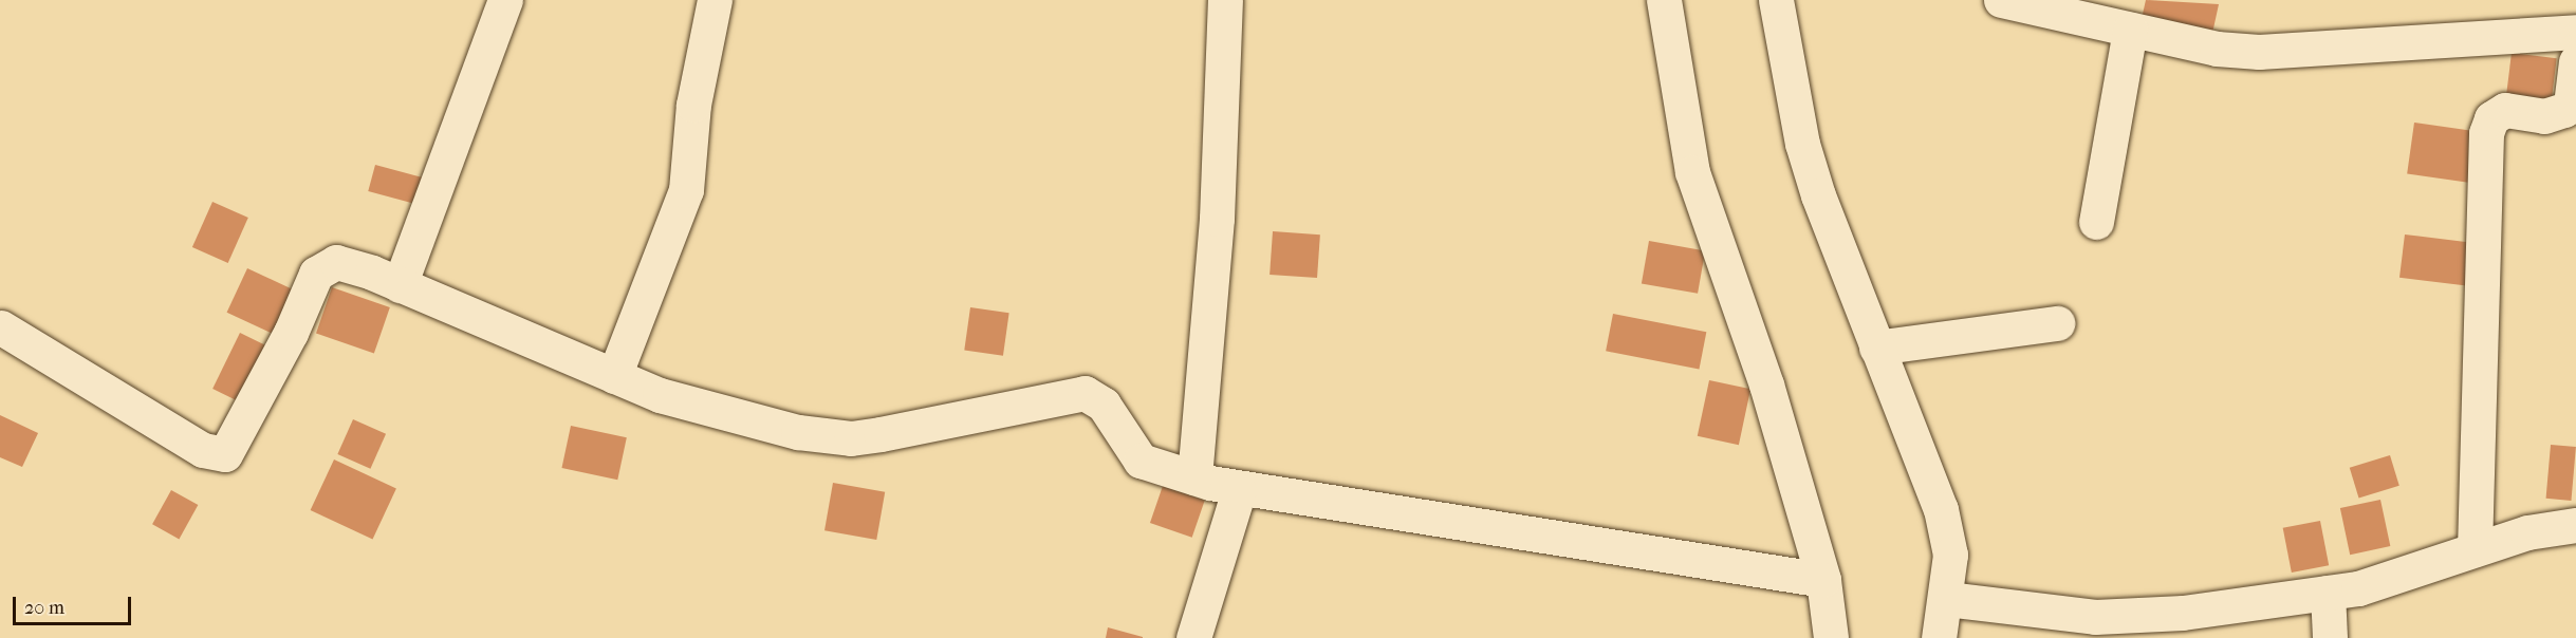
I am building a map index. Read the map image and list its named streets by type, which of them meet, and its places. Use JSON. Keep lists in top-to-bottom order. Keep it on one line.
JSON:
{"scale_bar":"20 m"}
